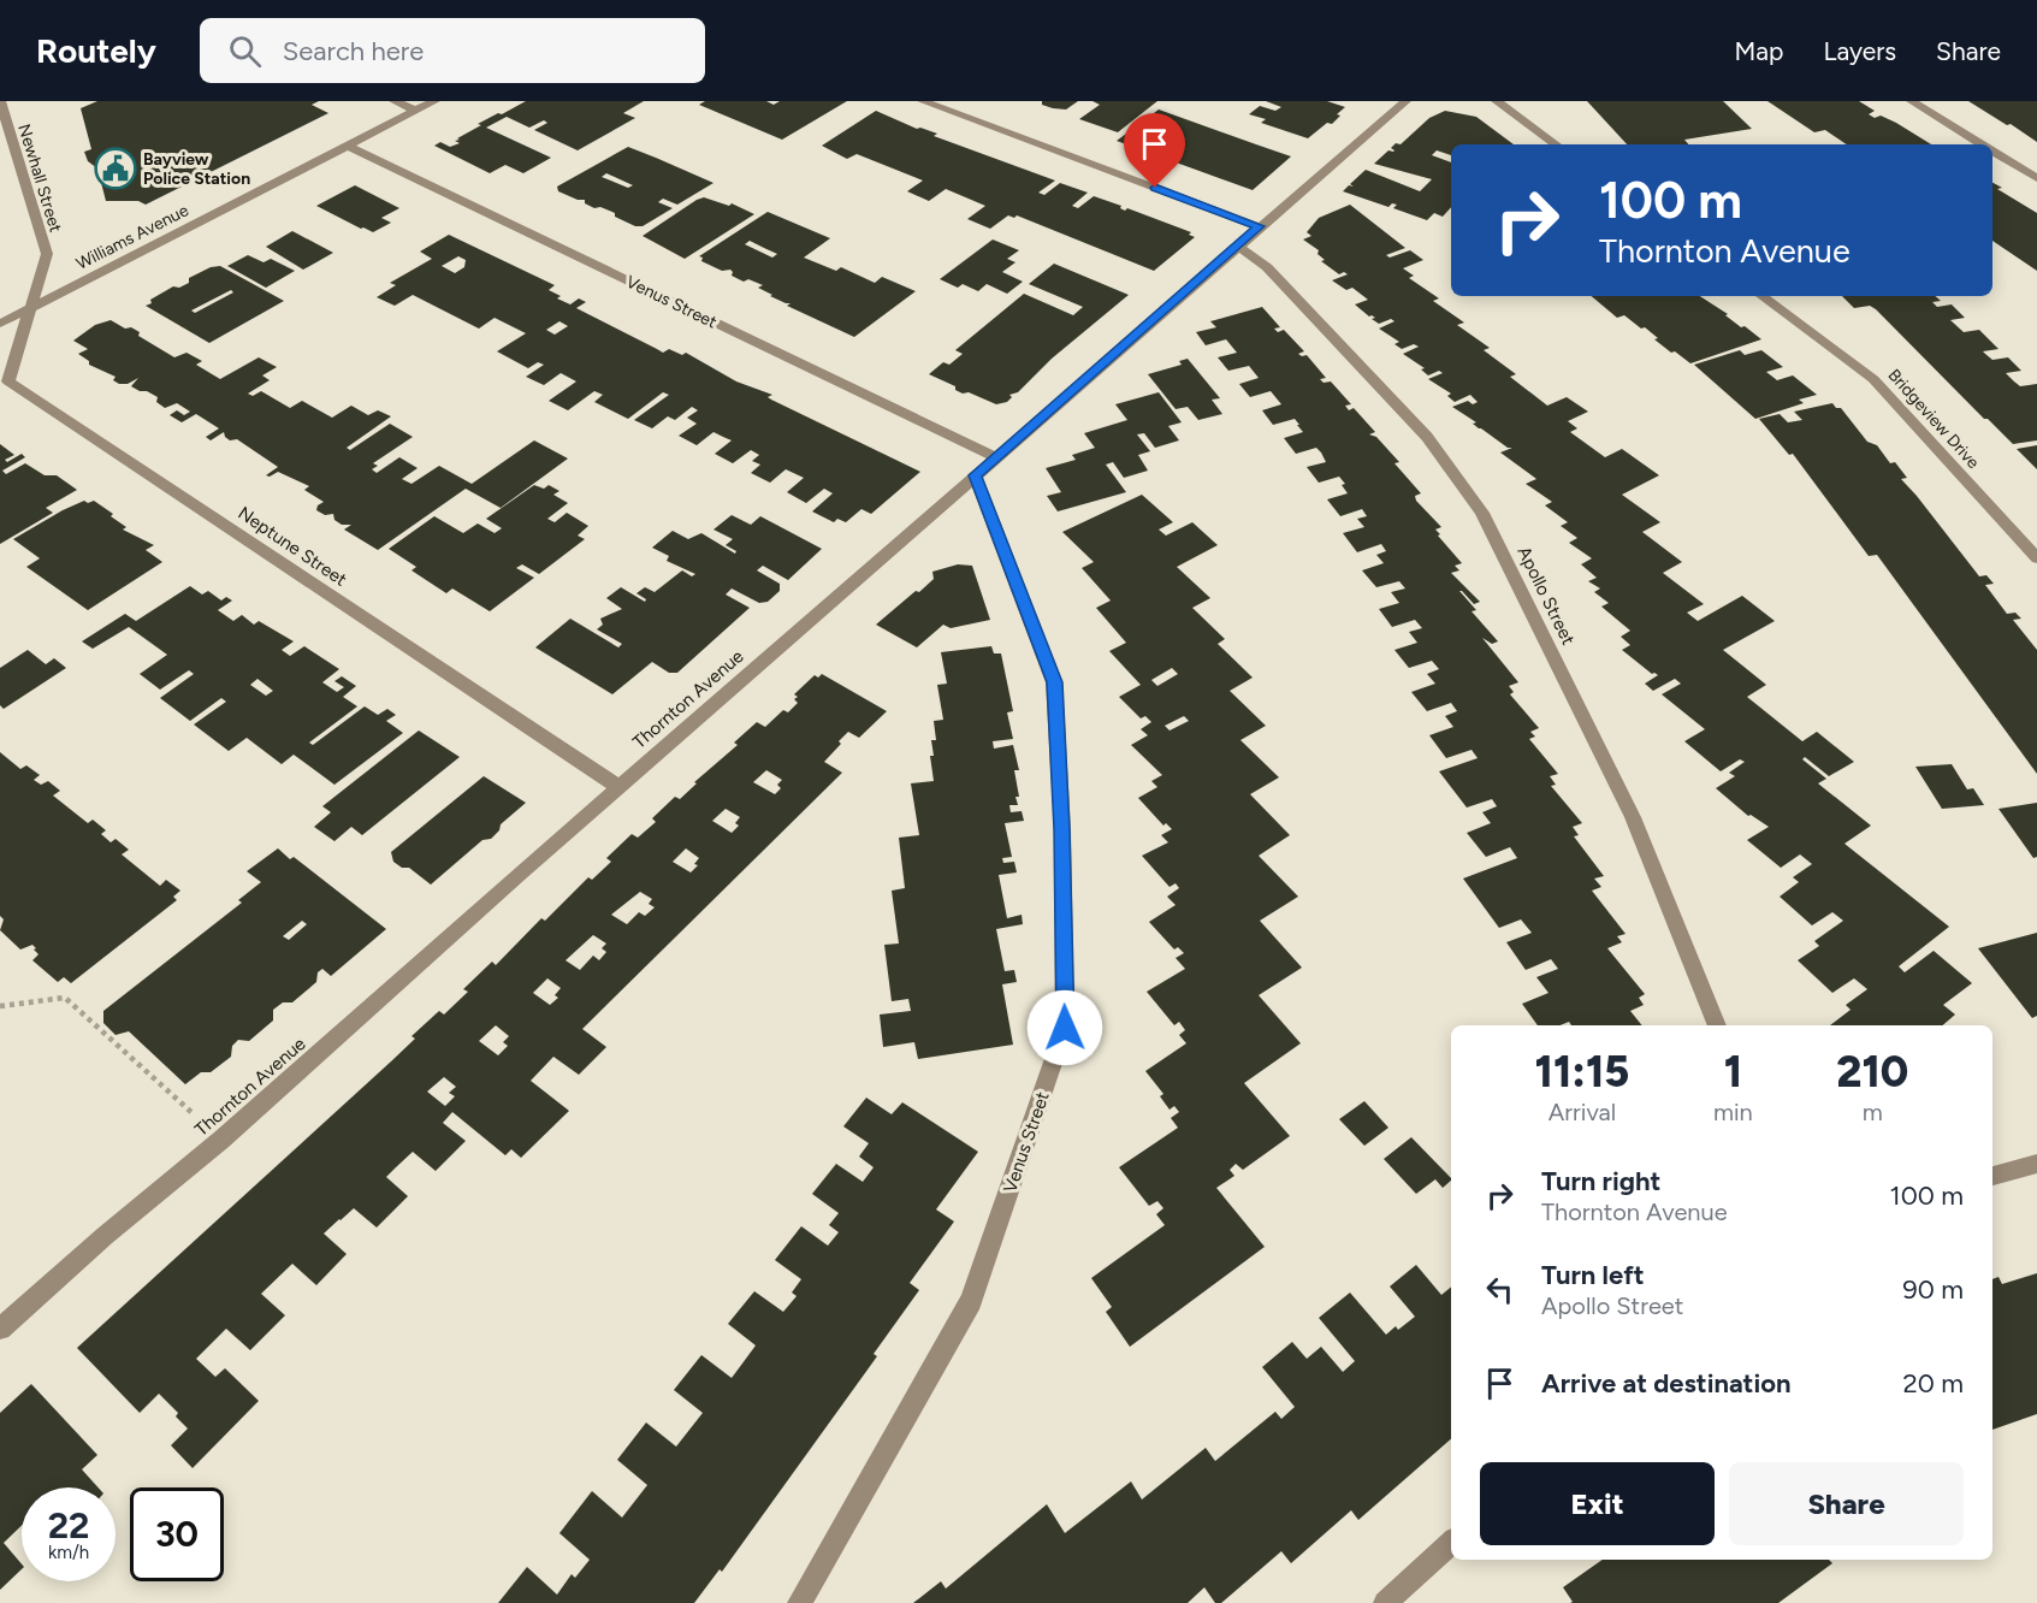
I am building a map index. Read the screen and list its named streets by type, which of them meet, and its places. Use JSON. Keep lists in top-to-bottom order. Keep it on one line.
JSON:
{"streets":{"street":["Newhall Street","Williams Avenue","Venus Street","Bridgeview Drive","Neptune Street","Apollo Street","Thornton Avenue"]},"crossings":[["Newhall Street","Williams Avenue"],["Newhall Street","Neptune Street"],["Williams Avenue","Venus Street"],["Williams Avenue","Neptune Street"],["Venus Street","Thornton Avenue"],["Neptune Street","Thornton Avenue"],["Apollo Street","Thornton Avenue"]],"places":{"public building":["Bayview Police Station"]},"page":{"header":"Routely","search":"Search here","nav":["Map","Layers","Share"],"turn":["100 m","Thornton Avenue"],"eta":["11:15","Arrival","1","min","210","m"],"list":[{"name":"Turn right","note":"Thornton Avenue","value":"100 m"},{"name":"Turn left","note":"Apollo Street","value":"90 m"},{"name":"Arrive at destination","value":"20 m"}],"buttons":["Exit","Share"],"speed":"22 km/h","limit":"30"}}
